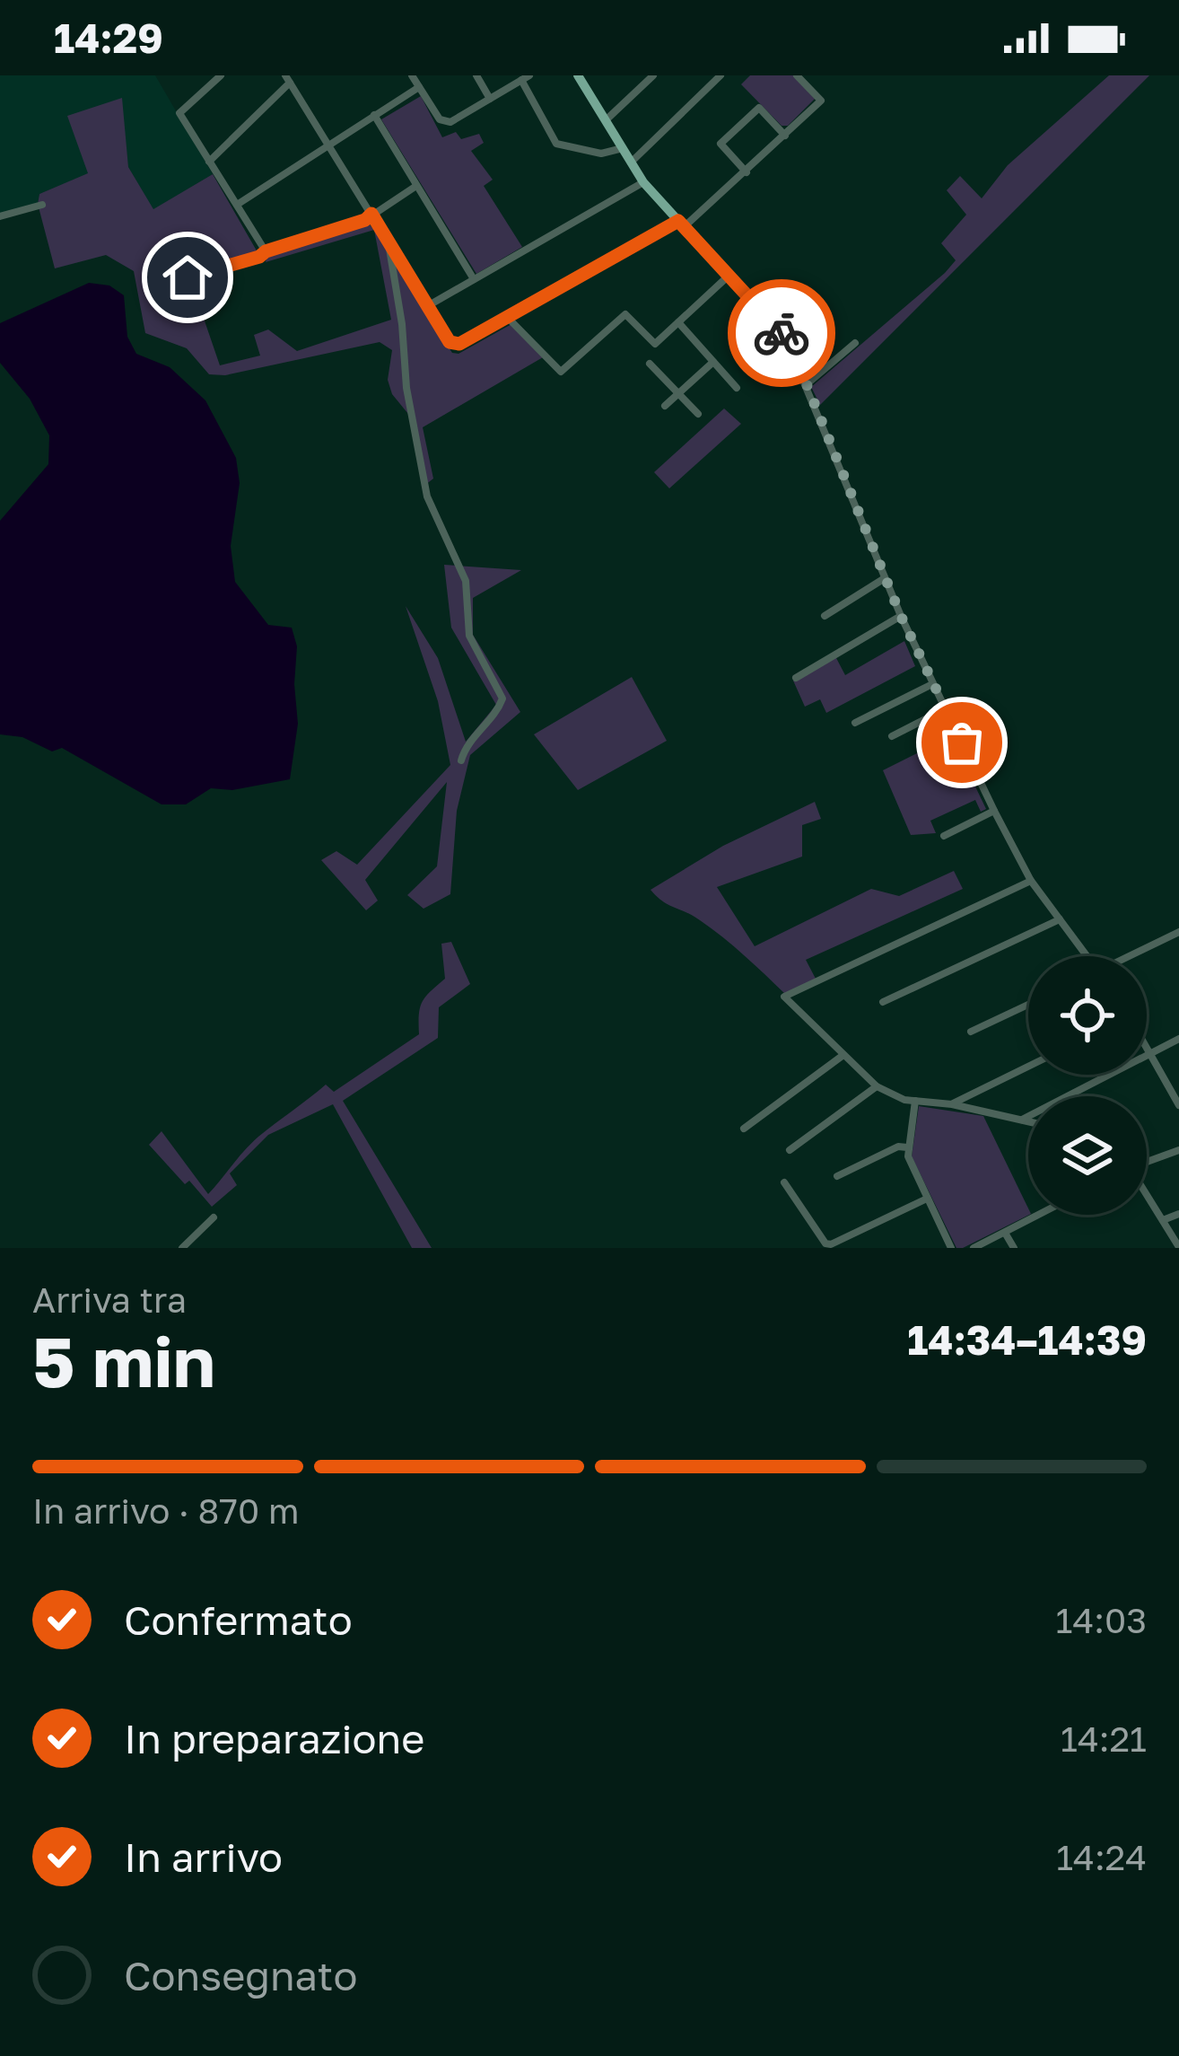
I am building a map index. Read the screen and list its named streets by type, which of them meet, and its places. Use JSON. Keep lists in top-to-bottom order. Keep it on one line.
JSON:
{"page":{"status":"14:29","heading":["5 min","Arriva tra","14:34–14:39"],"bar":"In arrivo · 870 m","list":[["Confermato","14:03"],["In preparazione","14:21"],["In arrivo","14:24"],"Consegnato"]}}
